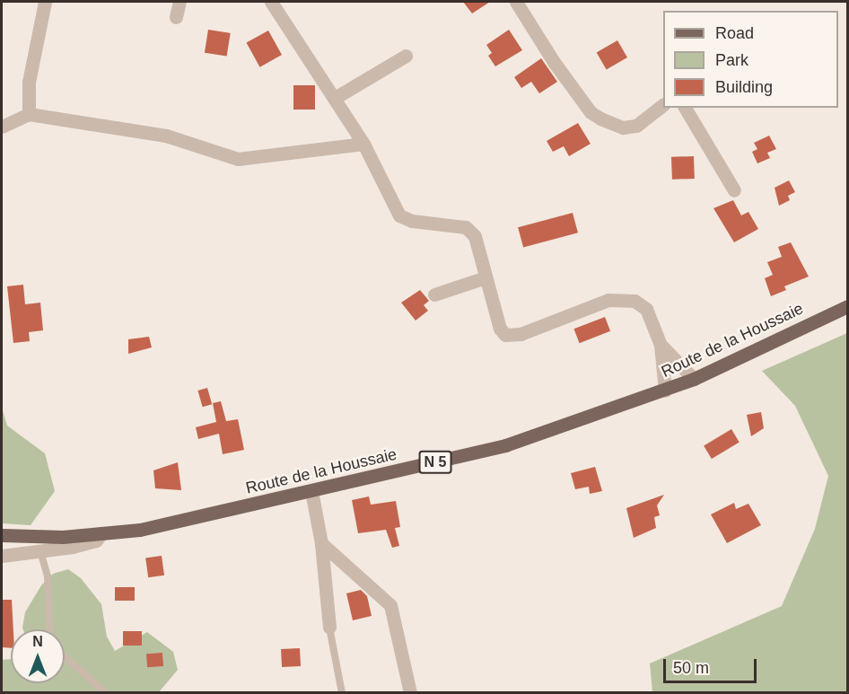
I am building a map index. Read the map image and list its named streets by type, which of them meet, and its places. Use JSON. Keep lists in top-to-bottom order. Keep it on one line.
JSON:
{"streets":{"main road":["Route de la Houssaie","N 5"]},"legend":["Road","Park","Building"],"scale_bar":"50 m","north":"top"}
